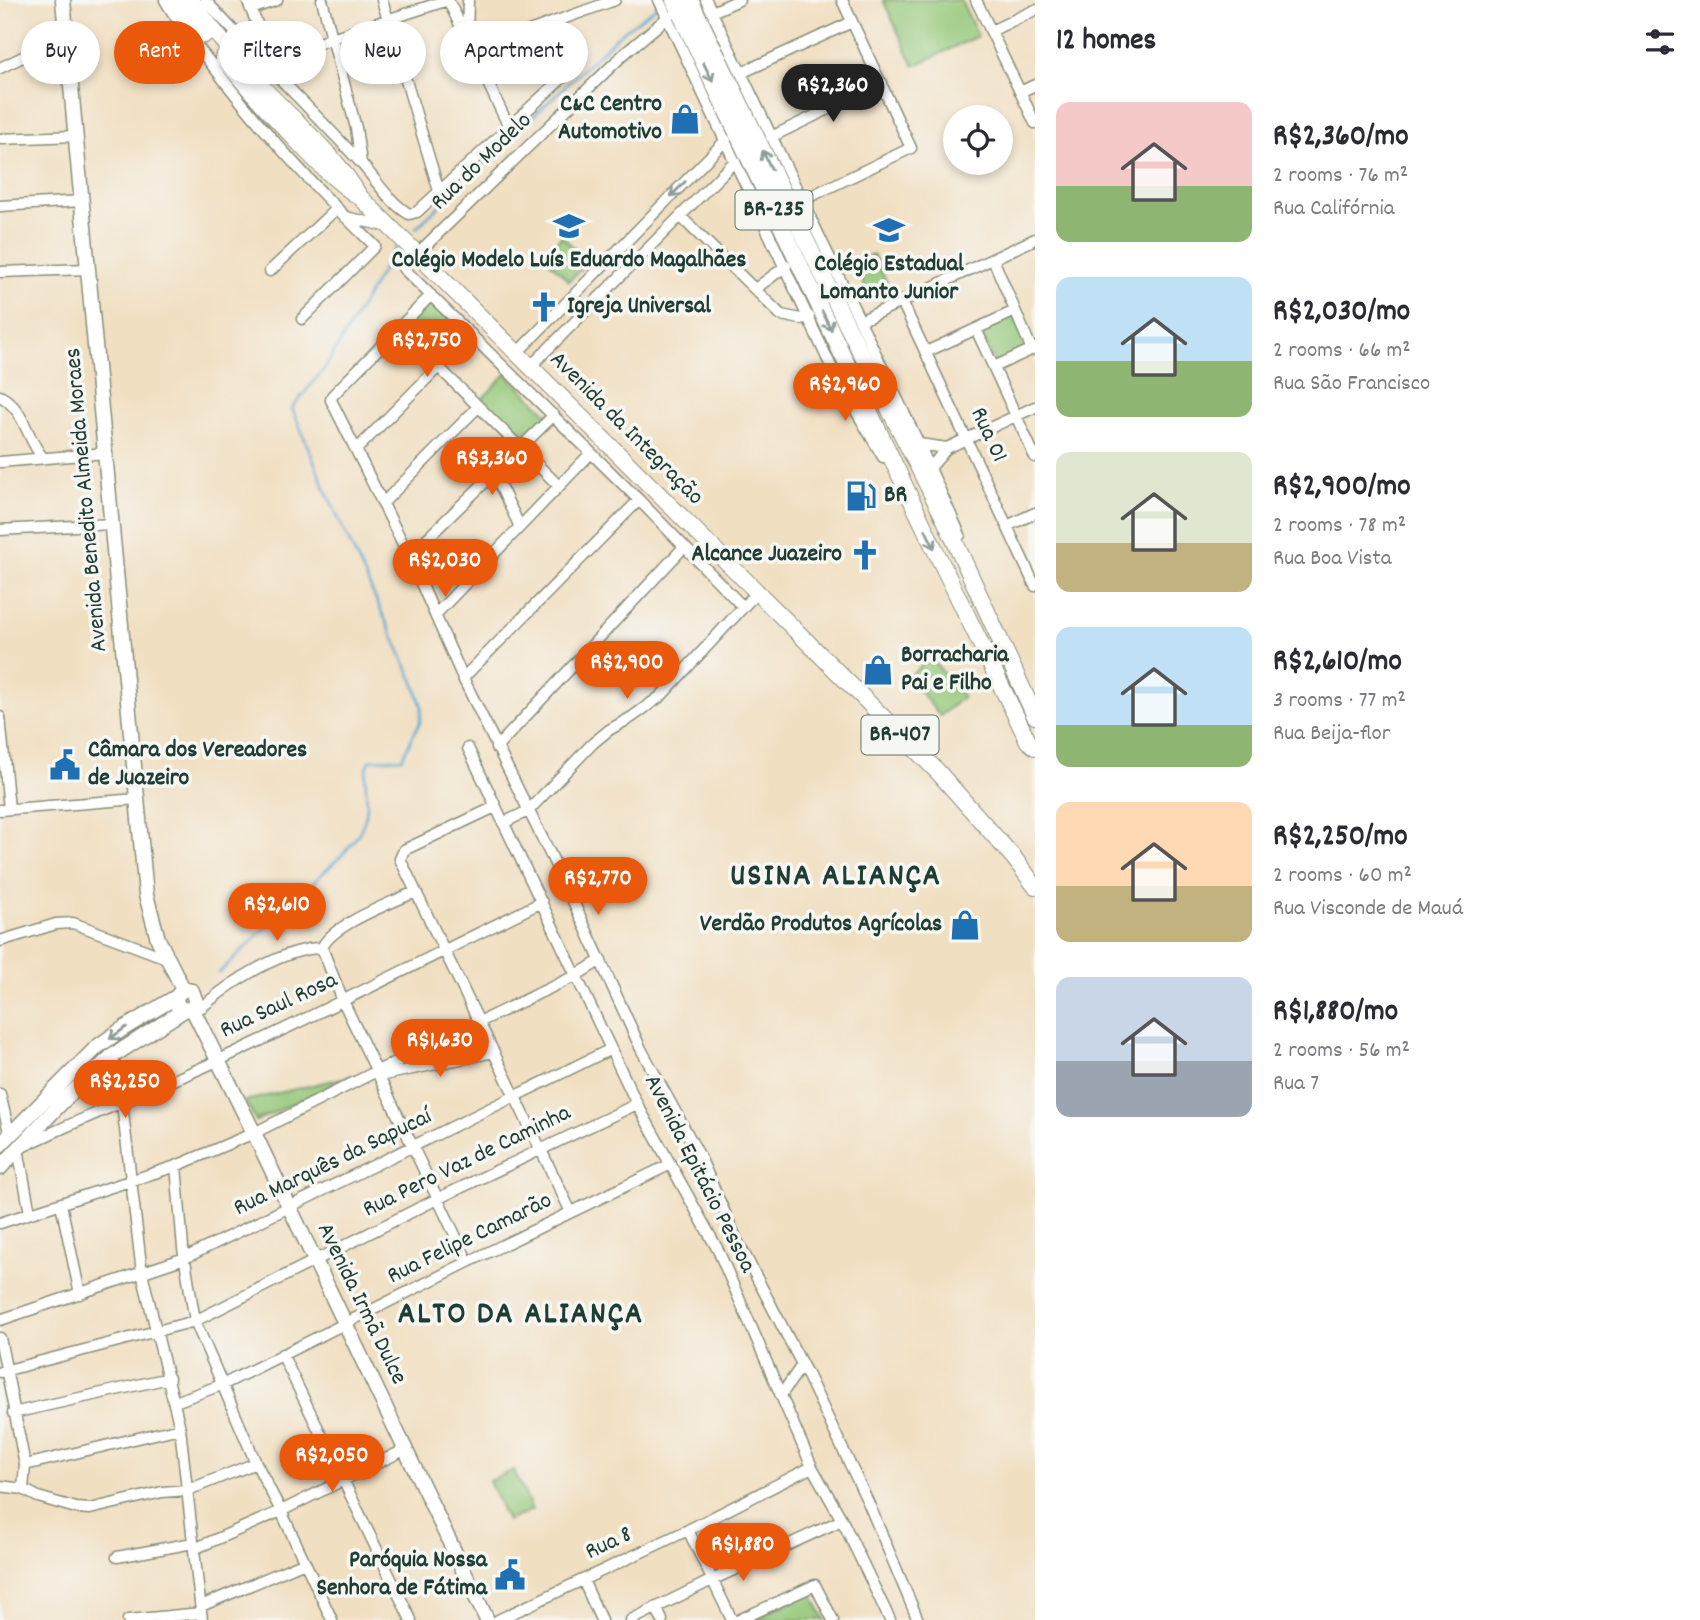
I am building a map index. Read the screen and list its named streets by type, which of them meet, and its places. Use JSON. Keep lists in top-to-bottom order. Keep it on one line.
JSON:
{"streets":{"highway":["BR-235","Avenida da Integração","BR-407"],"main road":["Avenida Benedito Almeida Moraes","Rua Saul Rosa","Avenida Irmã Dulce"],"street":["Rua do Modelo","Rua 01","Rua Pero Vaz de Caminha","Rua Marquês da Sapucaí","Avenida Epitácio Pessoa","Rua Felipe Camarão","Rua 8"]},"crossings":[["Rua do Modelo","BR-235"],["Rua do Modelo","Avenida da Integração"],["Avenida da Integração","BR-407"],["Avenida Benedito Almeida Moraes","Avenida Irmã Dulce"],["Rua Saul Rosa","Avenida Epitácio Pessoa"],["Rua Saul Rosa","Avenida Irmã Dulce"],["Rua Pero Vaz de Caminha","Avenida Epitácio Pessoa"],["Rua Pero Vaz de Caminha","Avenida Irmã Dulce"],["Rua Marquês da Sapucaí","Avenida Epitácio Pessoa"],["Rua Marquês da Sapucaí","Avenida Irmã Dulce"],["Avenida Epitácio Pessoa","Rua Felipe Camarão"],["Avenida Epitácio Pessoa","Rua 8"],["Rua Felipe Camarão","Avenida Irmã Dulce"]],"districts":["USINA ALIANÇA","ALTO DA ALIANÇA"],"places":{"shop":["C&C Centro Automotivo","Borracharia Pai e Filho","Verdão Produtos Agrícolas"],"school or university":["Colégio Modelo Luís Eduardo Magalhães","Colégio Estadual Lomanto Junior"],"church":["Igreja Universal","Alcance Juazeiro"],"fuel station":["BR"],"public building":["Câmara dos Vereadores de Juazeiro","Paróquia Nossa Senhora de Fátima"]},"page":{"heading":"12 homes","chip":["Buy","Rent","Filters","New","Apartment"],"price":["R$2,360","R$2,750","R$2,960","R$3,360","R$2,030","R$2,900","R$2,770","R$2,610","R$1,630","R$2,250","R$2,050","R$1,880"],"list":[{"name":"R$2,360/mo","note":"2 rooms · 76 m² · Rua Califórnia"},{"name":"R$2,030/mo","note":"2 rooms · 66 m² · Rua São Francisco"},{"name":"R$2,900/mo","note":"2 rooms · 78 m² · Rua Boa Vista"},{"name":"R$2,610/mo","note":"3 rooms · 77 m² · Rua Beija-flor"},{"name":"R$2,250/mo","note":"2 rooms · 60 m² · Rua Visconde de Mauá"},{"name":"R$1,880/mo","note":"2 rooms · 56 m² · Rua 7"}]}}
